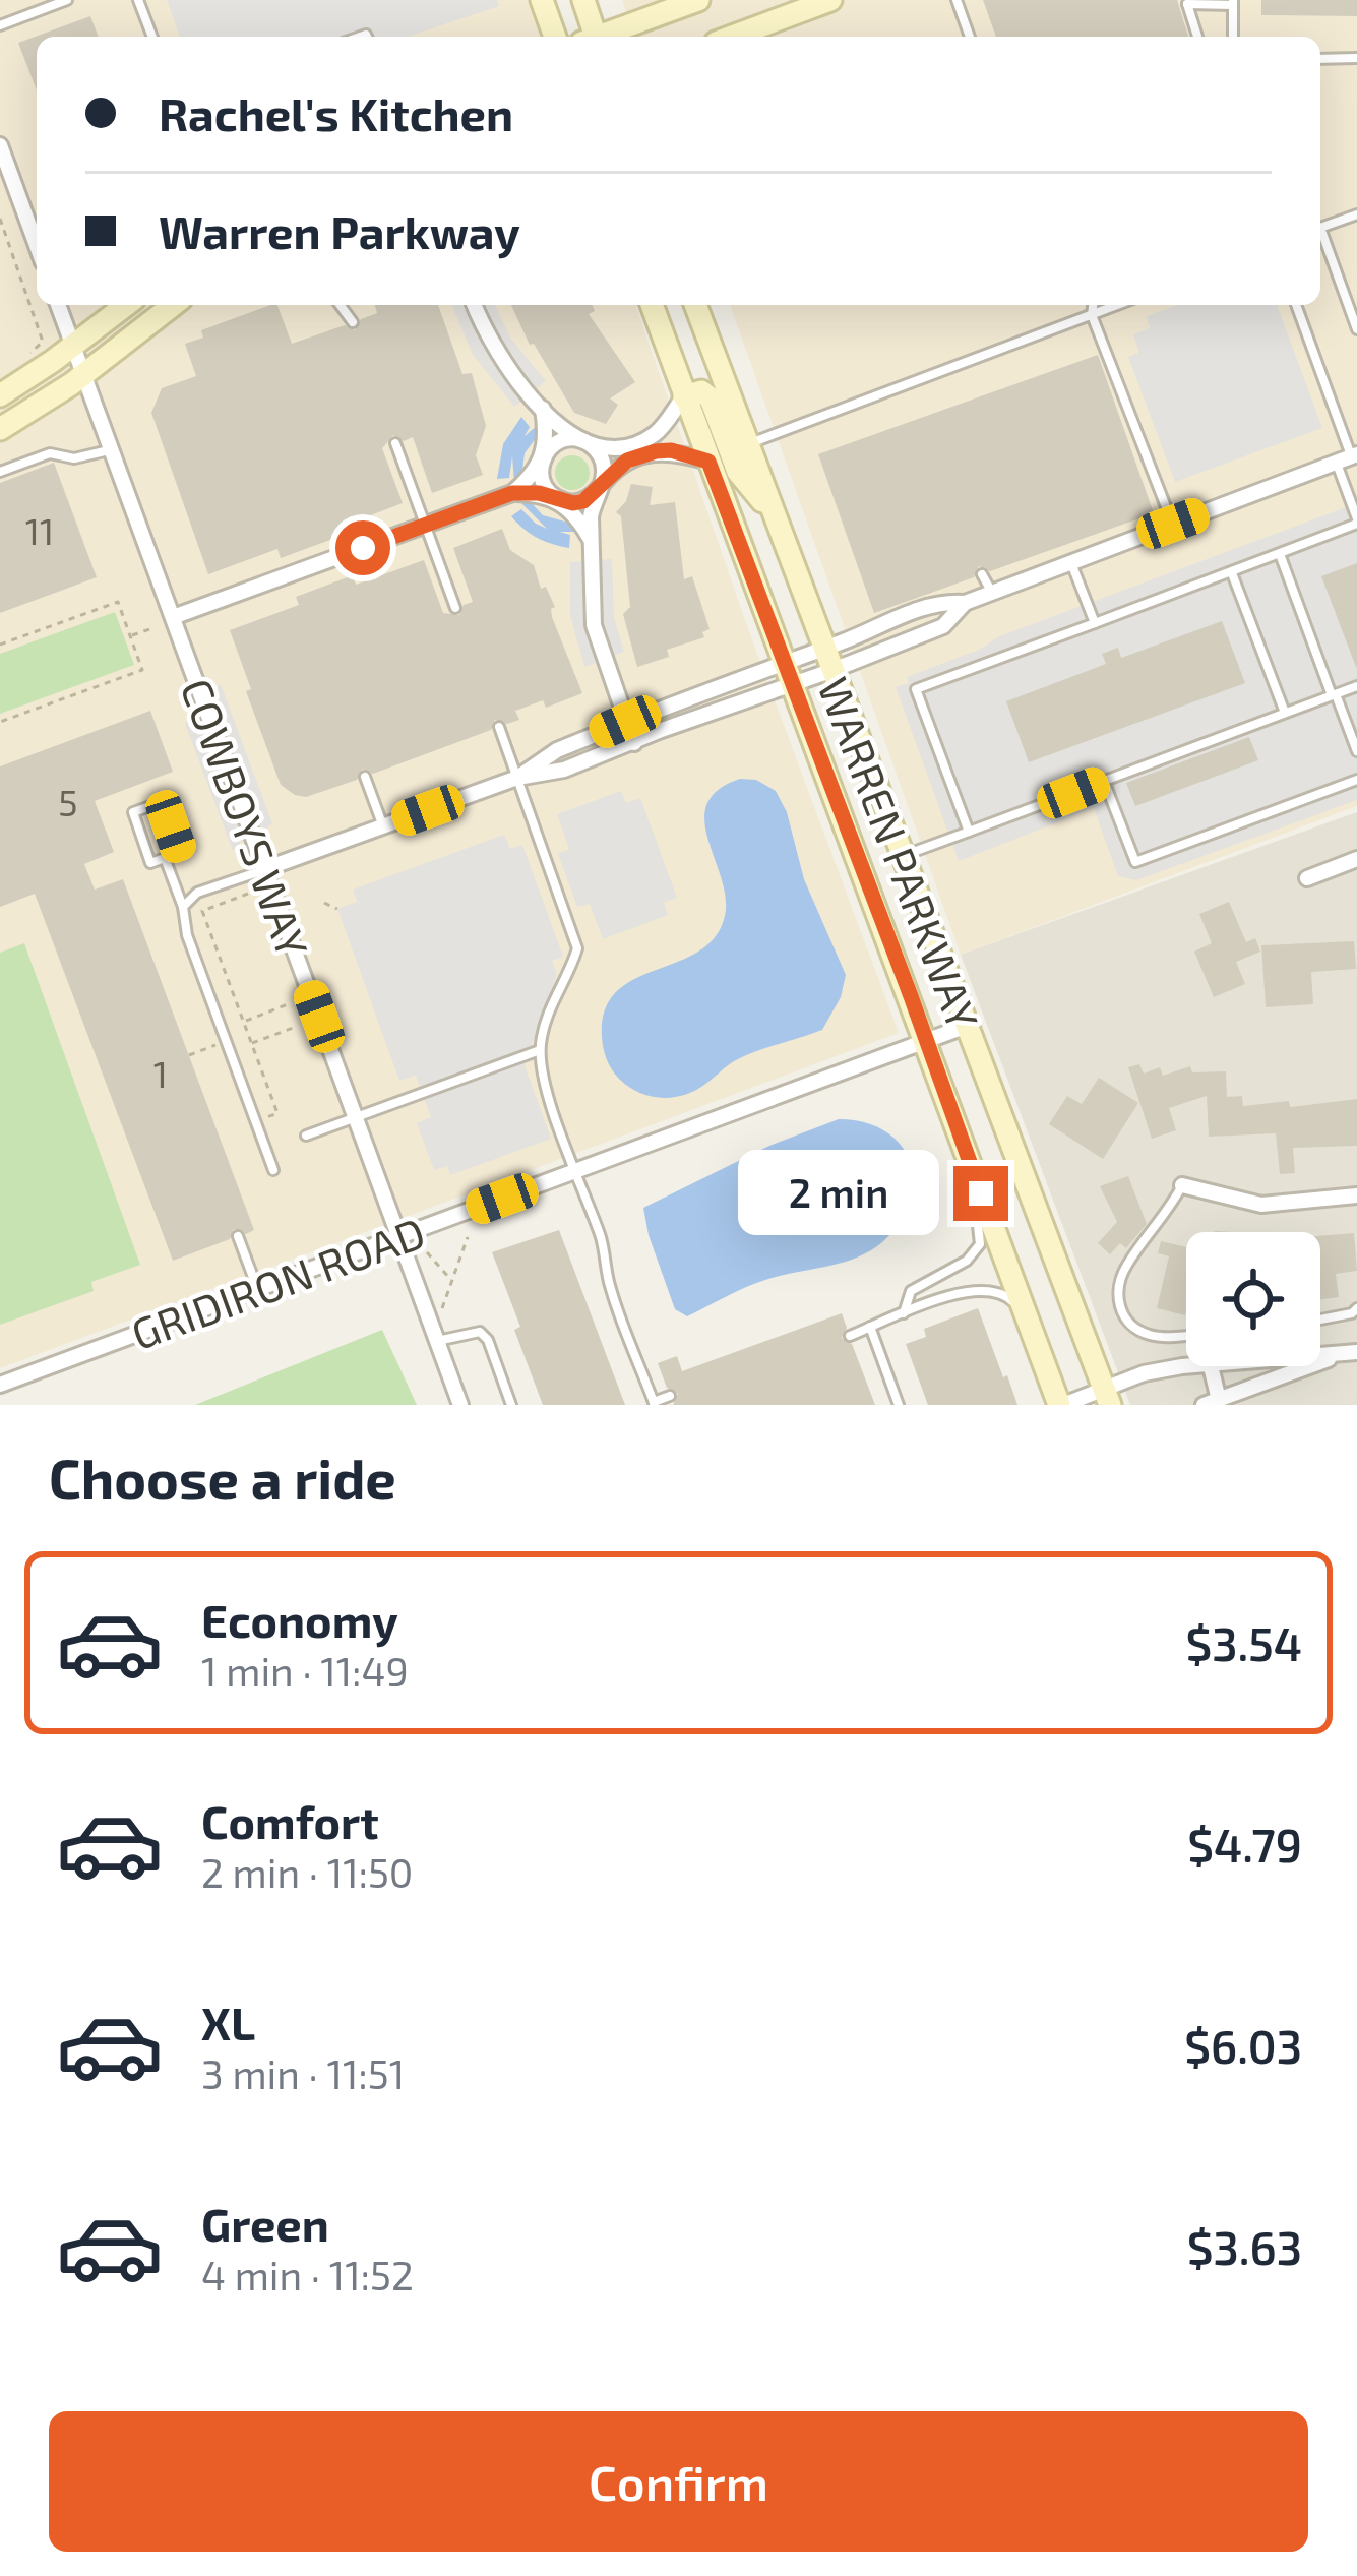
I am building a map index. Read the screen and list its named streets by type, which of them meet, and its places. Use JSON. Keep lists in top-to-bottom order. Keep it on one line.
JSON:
{"streets":{"main road":["WARREN PARKWAY"],"street":["COWBOYS WAY","GRIDIRON ROAD"]},"crossings":[["COWBOYS WAY","GRIDIRON ROAD"],["WARREN PARKWAY","GRIDIRON ROAD"]],"house_numbers":["11","5","1"],"page":{"banner":["Rachel's Kitchen","Warren Parkway"],"bubble":"2 min","heading":"Choose a ride","list":[{"name":"Economy","note":"1 min · 11:49","value":"$3.54"},{"name":"Comfort","note":"2 min · 11:50","value":"$4.79"},{"name":"XL","note":"3 min · 11:51","value":"$6.03"},{"name":"Green","note":"4 min · 11:52","value":"$3.63"}],"buttons":"Confirm"}}
